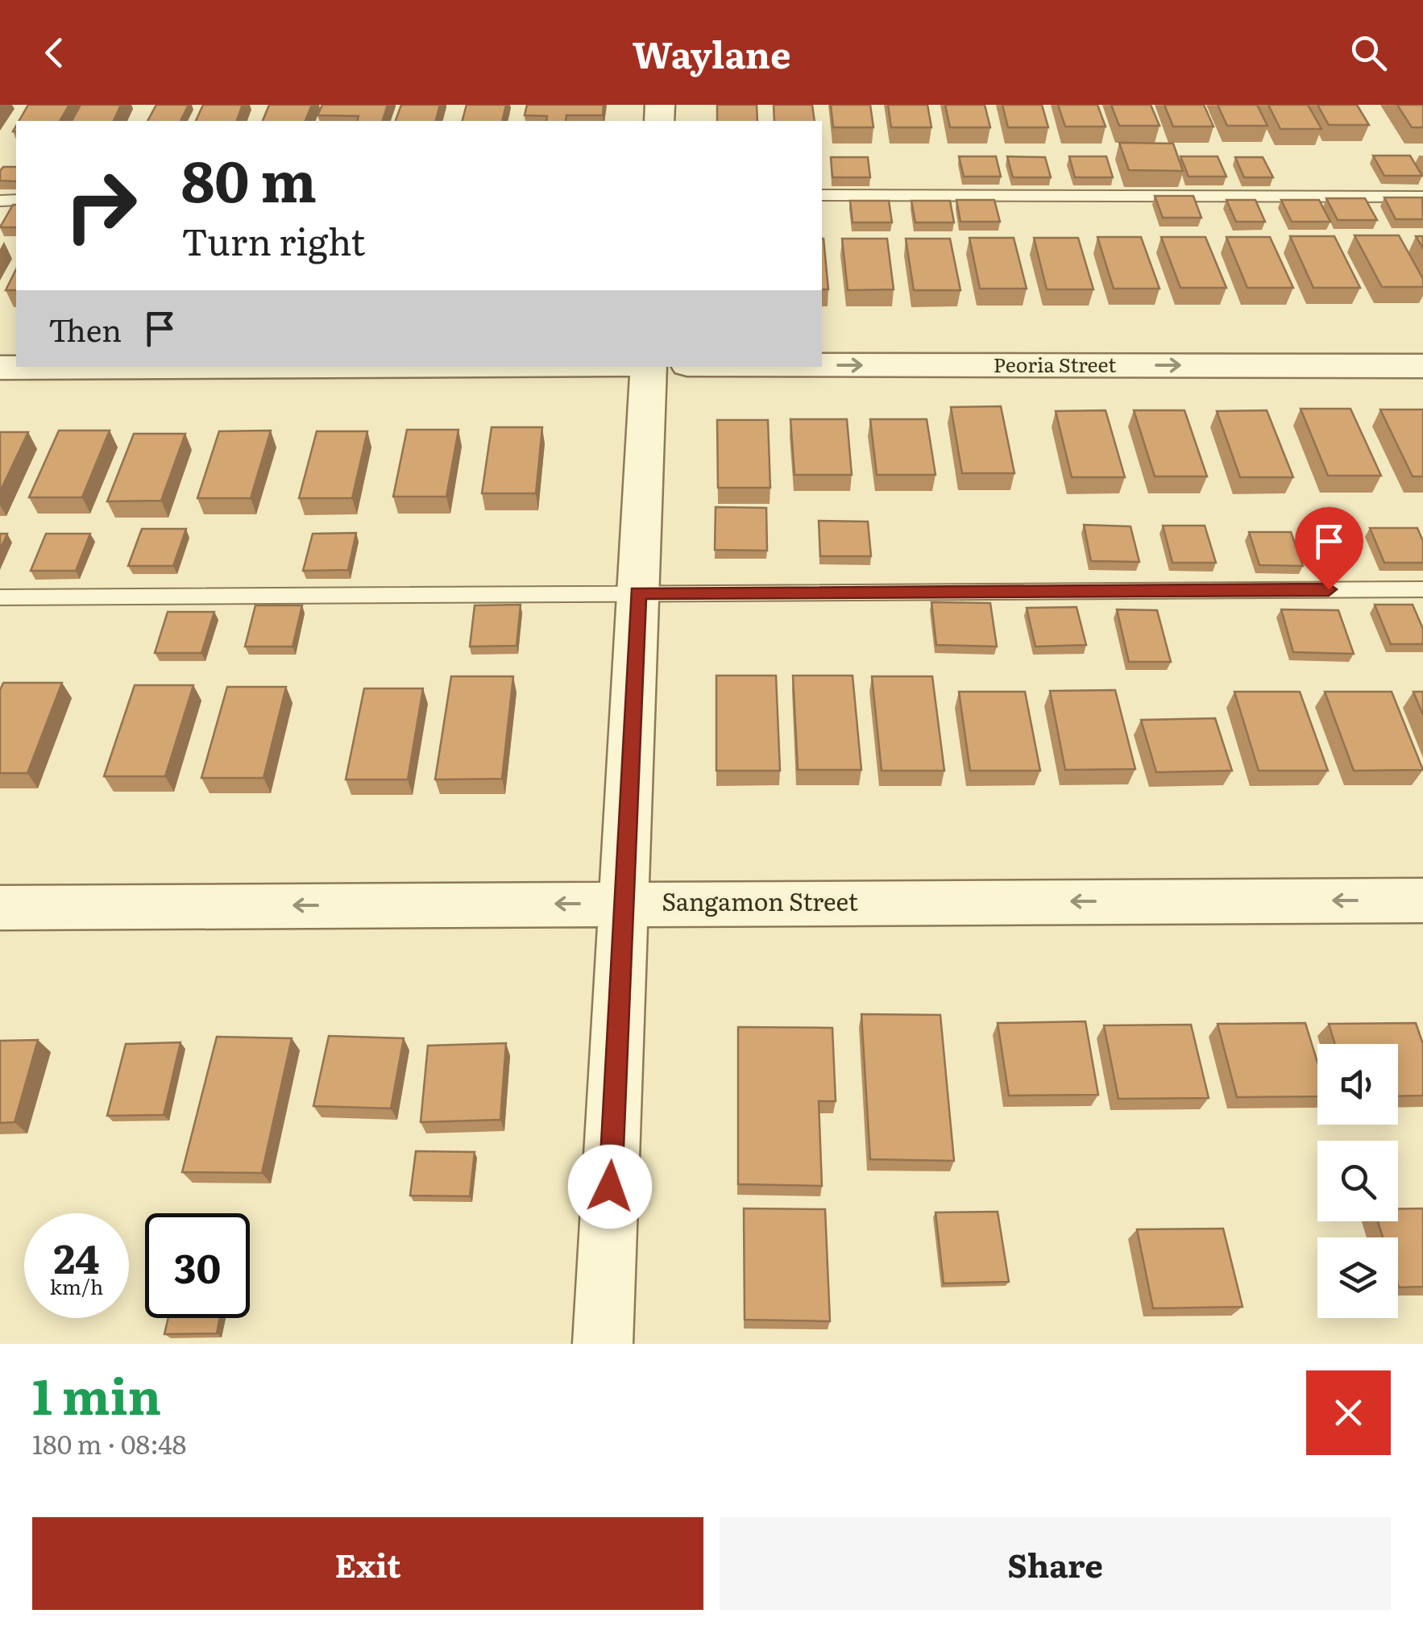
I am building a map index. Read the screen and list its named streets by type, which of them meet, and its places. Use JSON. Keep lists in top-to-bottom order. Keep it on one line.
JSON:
{"streets":{"street":["Peoria Street","Sangamon Street"]},"one_way":["Peoria Street","Sangamon Street"],"page":{"header":"Waylane","turn":["80 m","Turn right"],"then":"Then","speed":"24 km/h","limit":"30","heading":["1 min","180 m · 08:48"],"buttons":["Exit","Share"]}}
